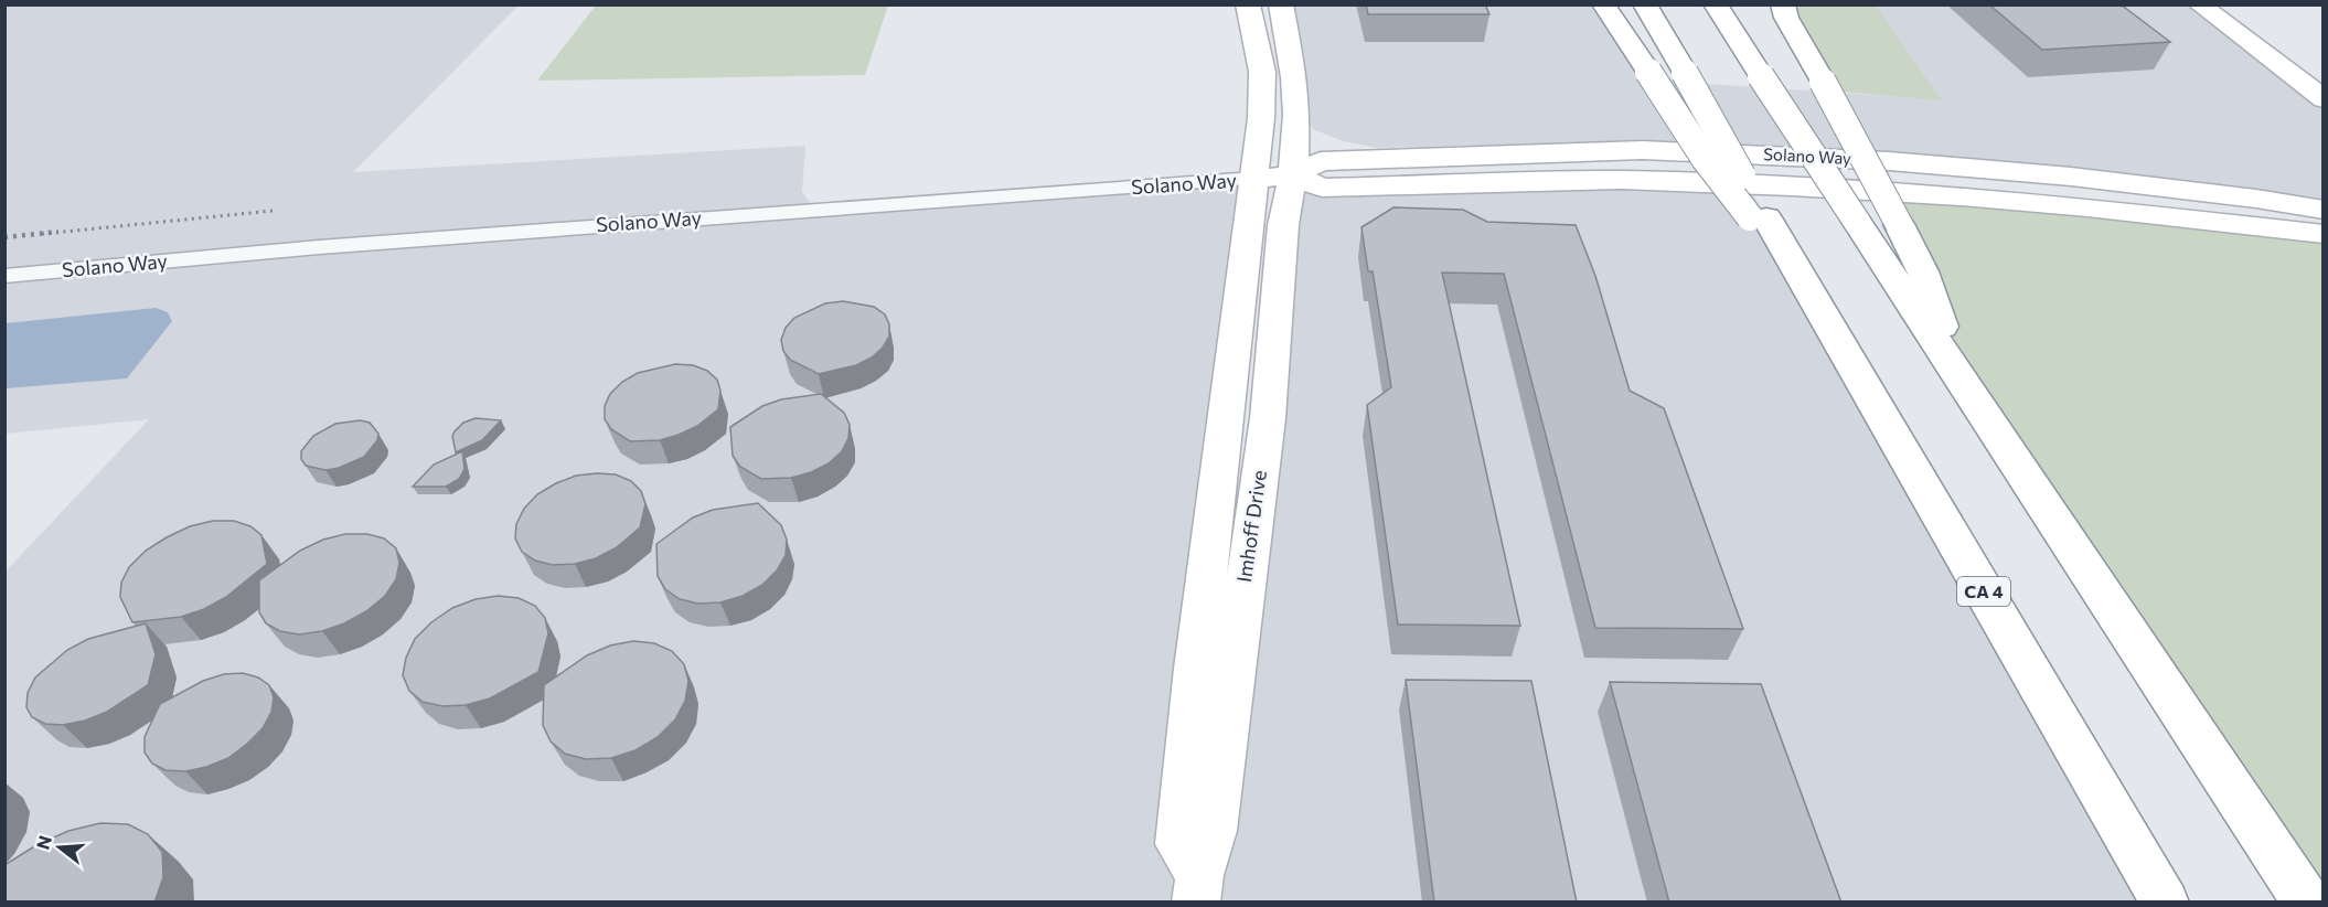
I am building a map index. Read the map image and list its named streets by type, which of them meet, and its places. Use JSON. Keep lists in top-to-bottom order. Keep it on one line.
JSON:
{"streets":{"main road":["Solano Way","Imhoff Drive","CA 4"]},"crossings":[["Solano Way","Imhoff Drive"]],"north":"left"}
